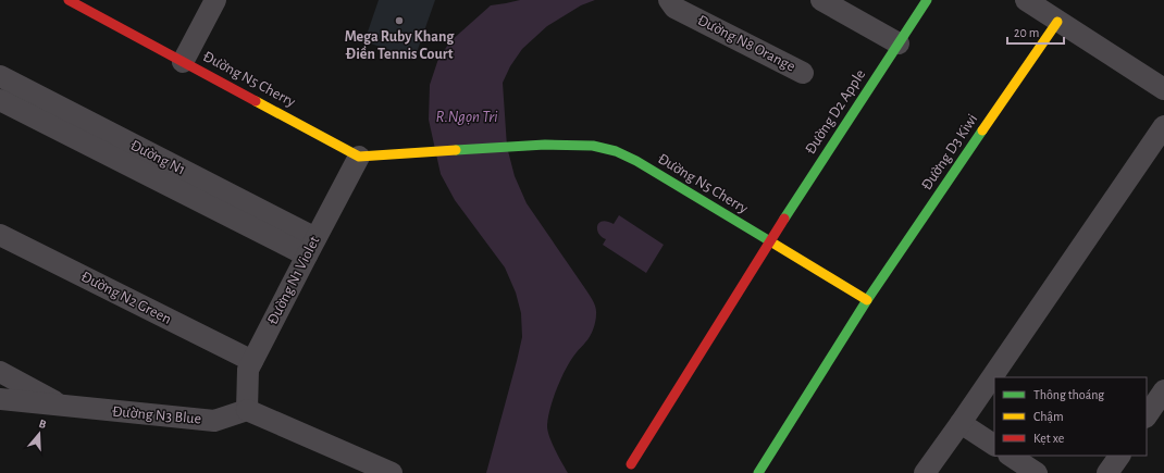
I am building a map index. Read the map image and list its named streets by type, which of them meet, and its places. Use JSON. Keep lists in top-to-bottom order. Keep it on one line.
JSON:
{"streets":{"street":["Đường N8 Orange","Đường N5 Cherry","Đường D2 Apple","Đường D3 Kiwi","Đường N1","Đường N1 Violet","Đường N2 Green","Đường N3 Blue"]},"crossings":[["Đường N5 Cherry","Đường D2 Apple"],["Đường N5 Cherry","Đường D3 Kiwi"],["Đường N5 Cherry","Đường N1 Violet"],["Đường N1","Đường N1 Violet"],["Đường N1 Violet","Đường N2 Green"],["Đường N1 Violet","Đường N3 Blue"]],"water":["R.Ngọn Tri"],"places":["Mega Ruby Khang Điền Tennis Court"],"legend":["Thông thoáng","Chậm","Kẹt xe"],"scale_bar":"20 m","north":"top"}
